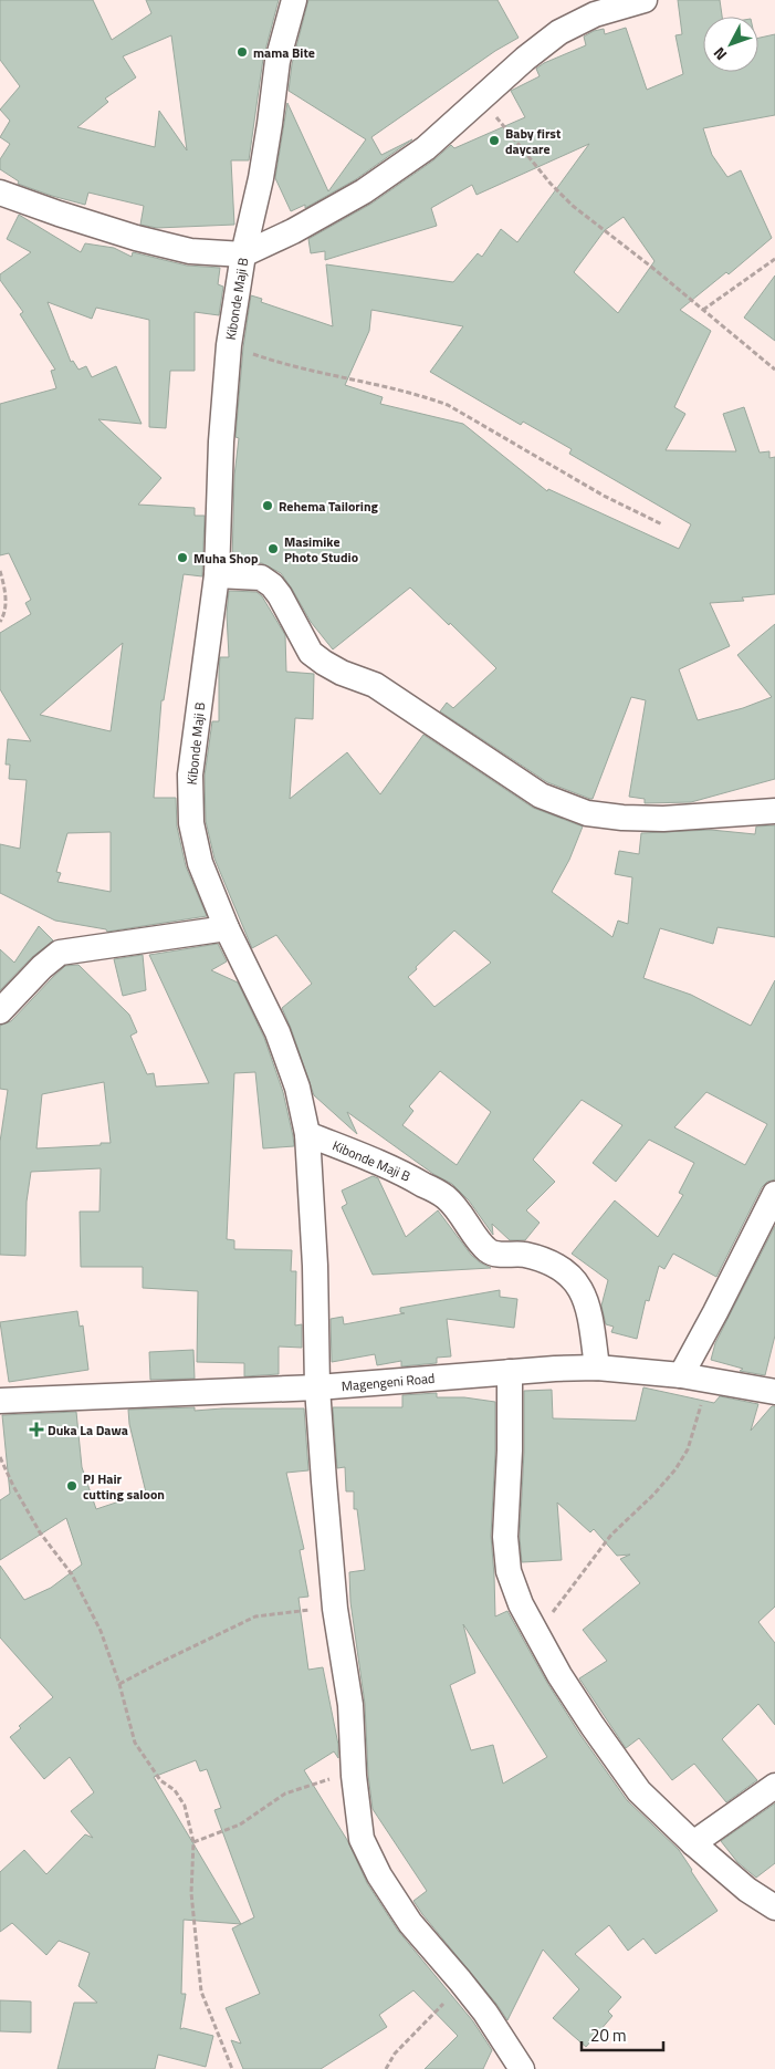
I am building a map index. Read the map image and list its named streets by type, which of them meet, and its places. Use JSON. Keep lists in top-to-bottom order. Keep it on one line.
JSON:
{"streets":{"street":["Kibonde Maji B","Magengeni Road"]},"crossings":[["Kibonde Maji B","Magengeni Road"]],"places":{"other":["mama Bite","Baby first daycare","Rehema Tailoring","Masimike Photo Studio","Muha Shop","PJ Hair cutting saloon"],"health":["Duka La Dawa"]},"scale_bar":"20 m","north":"bottom left"}
